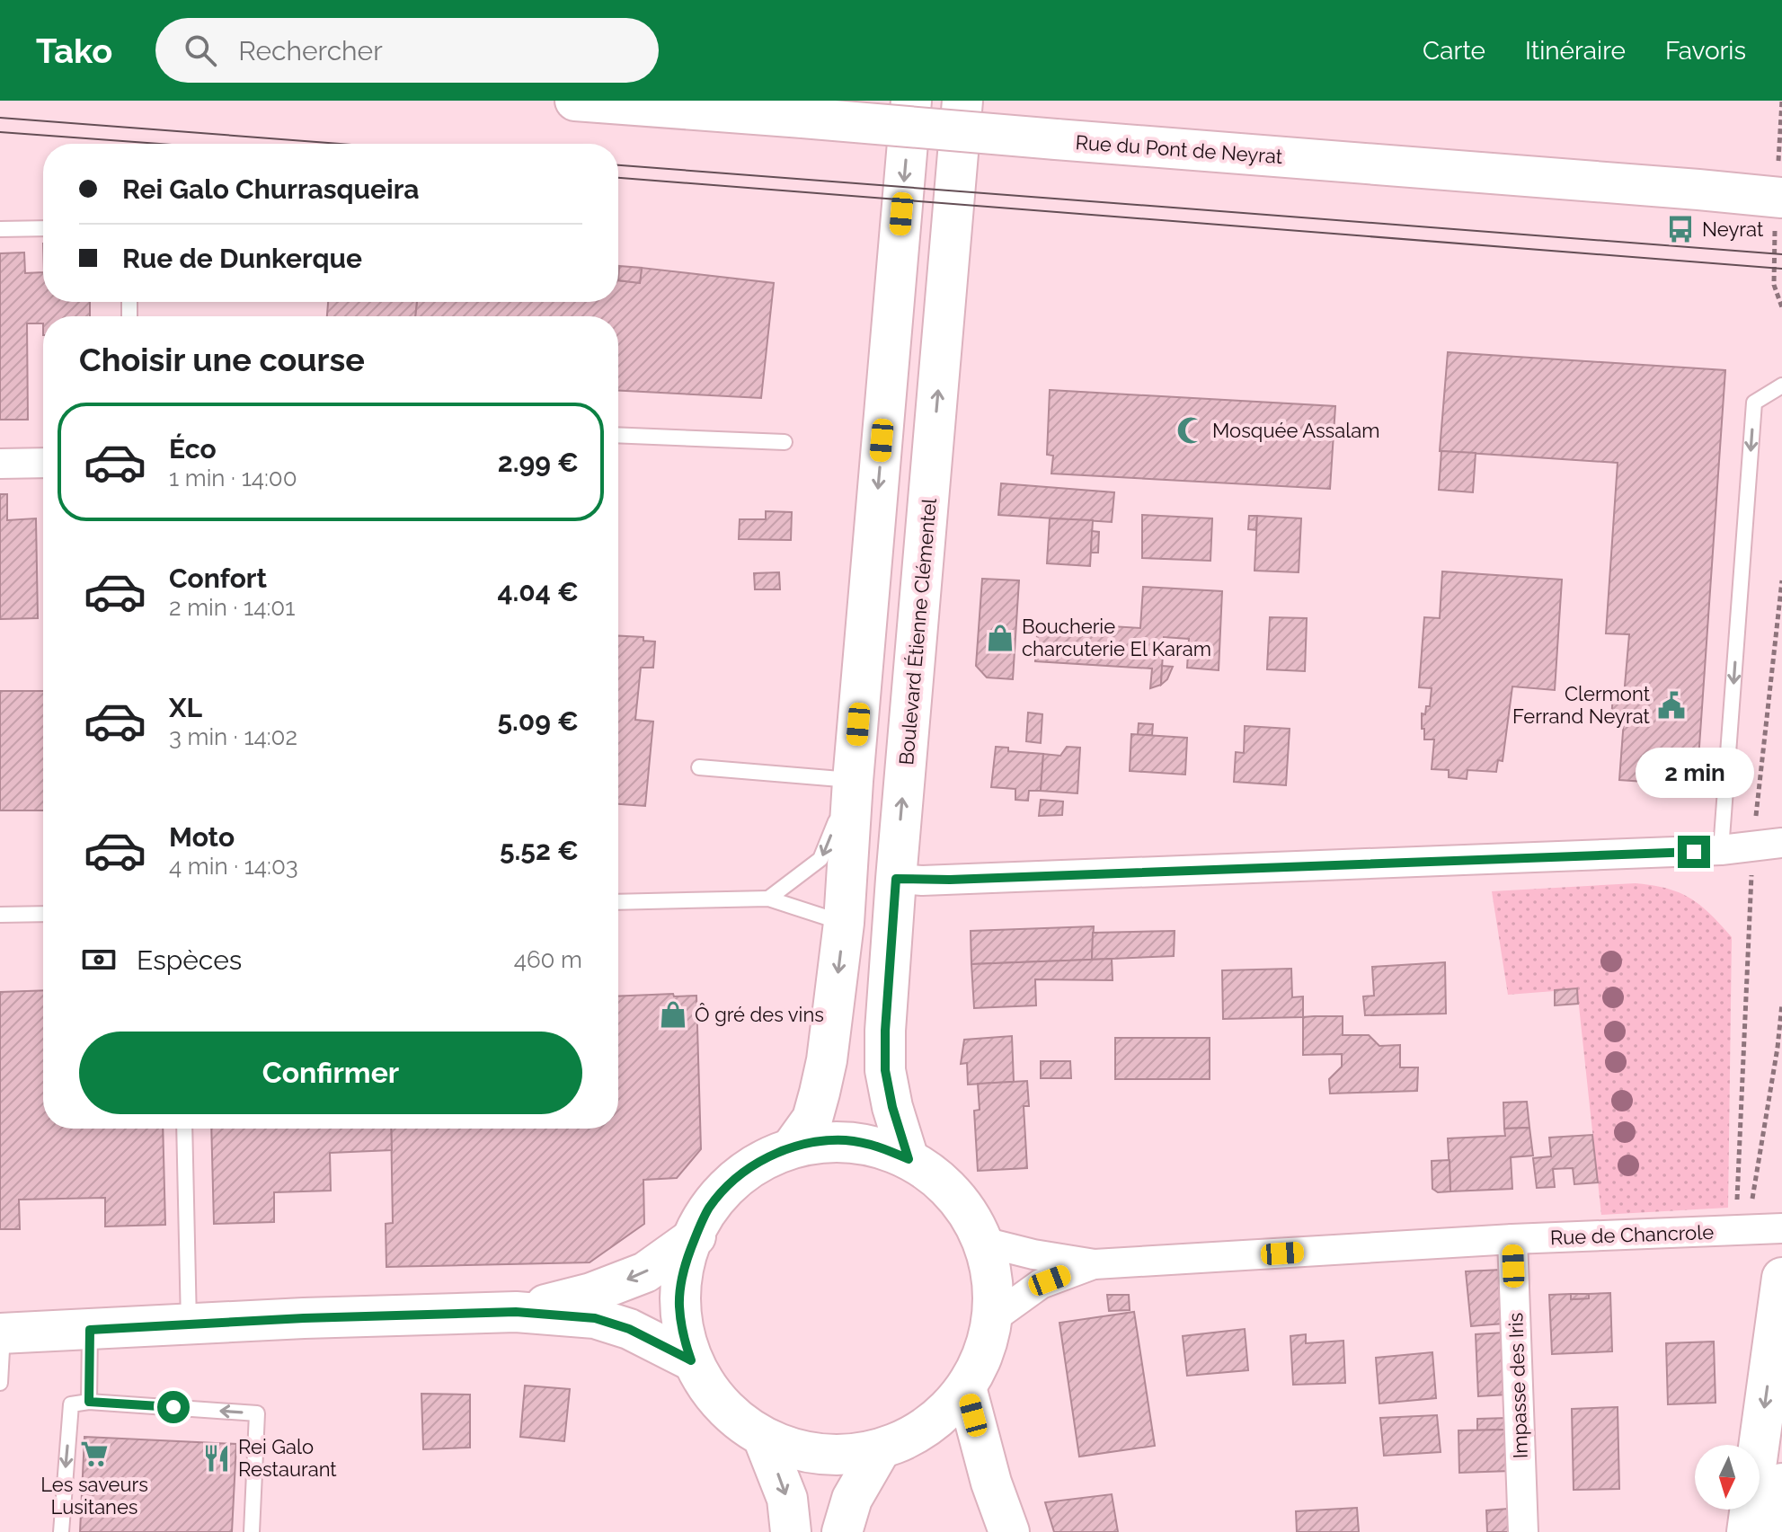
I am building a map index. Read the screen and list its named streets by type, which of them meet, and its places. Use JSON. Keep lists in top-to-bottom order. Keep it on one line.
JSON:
{"streets":{"main road":["Rue du Pont de Neyrat","Boulevard Étienne Clémentel"],"street":["Rue de Chancrole","Impasse des Iris"]},"crossings":[["Rue de Chancrole","Impasse des Iris"]],"places":{"bus stop":["Neyrat"],"mosque":["Mosquée Assalam"],"shop":["Boucherie charcuterie El Karam","Ô gré des vins"],"public building":["Clermont Ferrand Neyrat"],"supermarket":["Les saveurs Lusitanes"],"restaurant":["Rei Galo Restaurant"]},"north":"bottom","page":{"header":"Tako","search":"Rechercher","nav":["Carte","Itinéraire","Favoris"],"banner":["Rei Galo Churrasqueira","Rue de Dunkerque"],"heading":"Choisir une course","list":[{"name":"Éco","note":"1 min · 14:00","value":"2.99 €"},{"name":"Confort","note":"2 min · 14:01","value":"4.04 €"},{"name":"XL","note":"3 min · 14:02","value":"5.09 €"},{"name":"Moto","note":"4 min · 14:03","value":"5.52 €"}],"bubble":"2 min","pay":["Espèces","460 m"],"buttons":"Confirmer"}}
